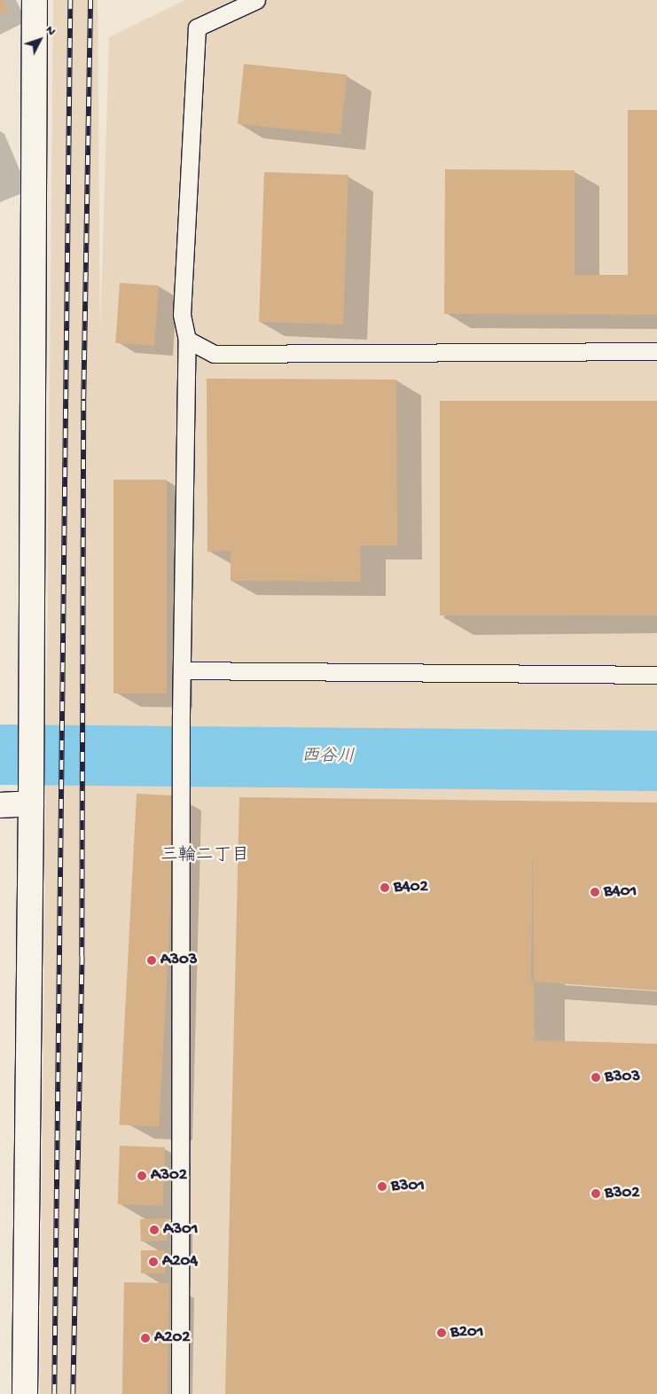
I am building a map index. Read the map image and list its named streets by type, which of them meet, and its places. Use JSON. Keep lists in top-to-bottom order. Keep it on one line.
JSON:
{"districts":["三輪二丁目"],"water":["西谷川"],"places":["B402","B401","A303","B303","A302","B301","B302","A301","A204","B201","A202"],"north":"top right"}
